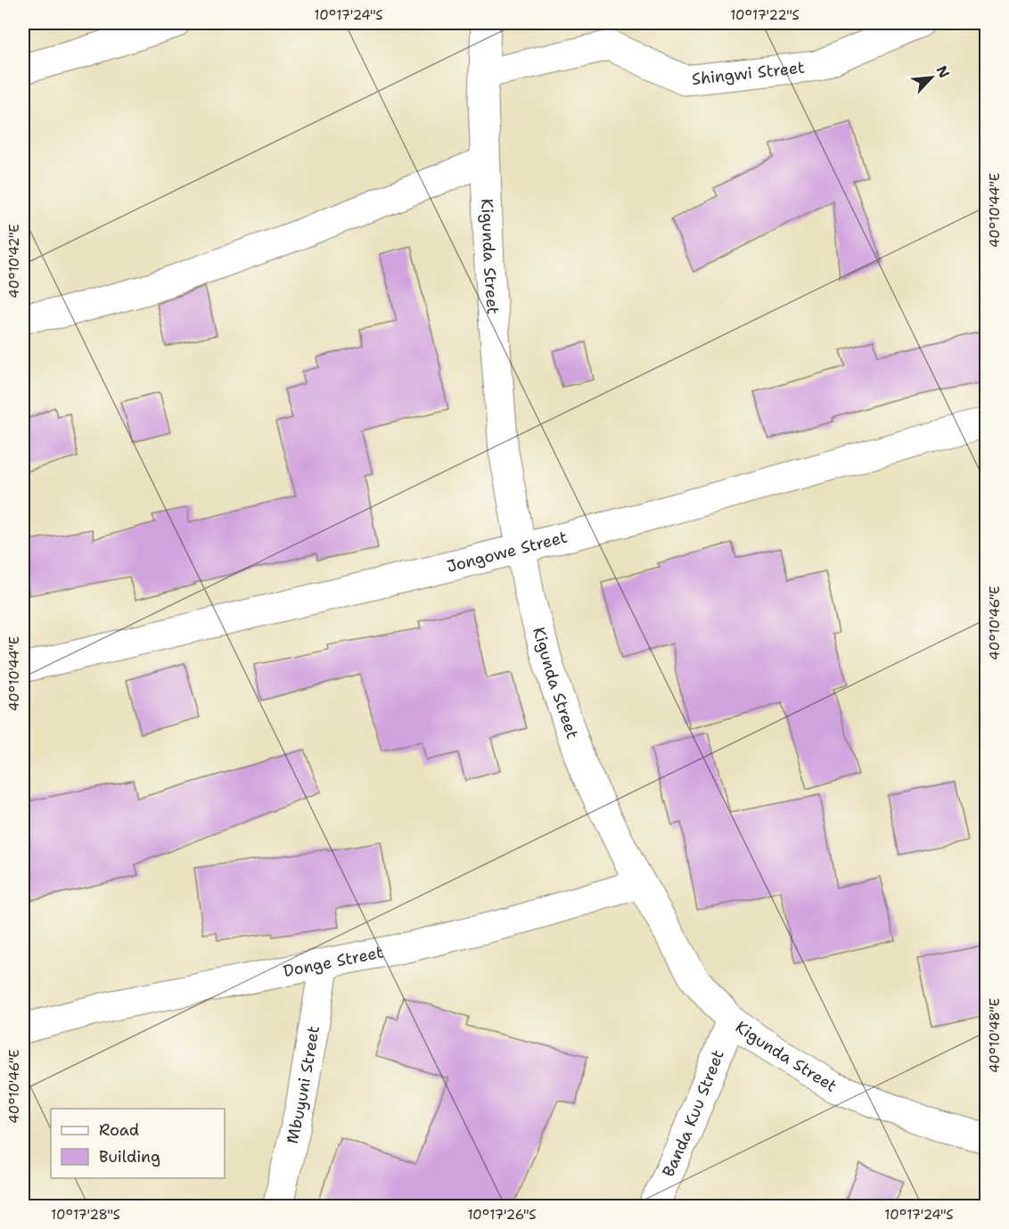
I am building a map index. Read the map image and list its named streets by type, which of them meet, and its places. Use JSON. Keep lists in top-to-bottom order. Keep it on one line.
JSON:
{"streets":{"main road":["Shingwi Street","Kigunda Street","Jongowe Street","Donge Street","Mbuyuni Street","Banda Kuu Street"]},"crossings":[["Shingwi Street","Kigunda Street"],["Kigunda Street","Jongowe Street"],["Kigunda Street","Donge Street"],["Kigunda Street","Banda Kuu Street"],["Donge Street","Mbuyuni Street"]],"legend":["Road","Building"],"north":"top right","coordinates":["10°17'24\"S","10°17'22\"S","40°10'44\"E","40°10'42\"E","40°10'46\"E","40°10'48\"E","10°17'28\"S","10°17'26\"S"]}
